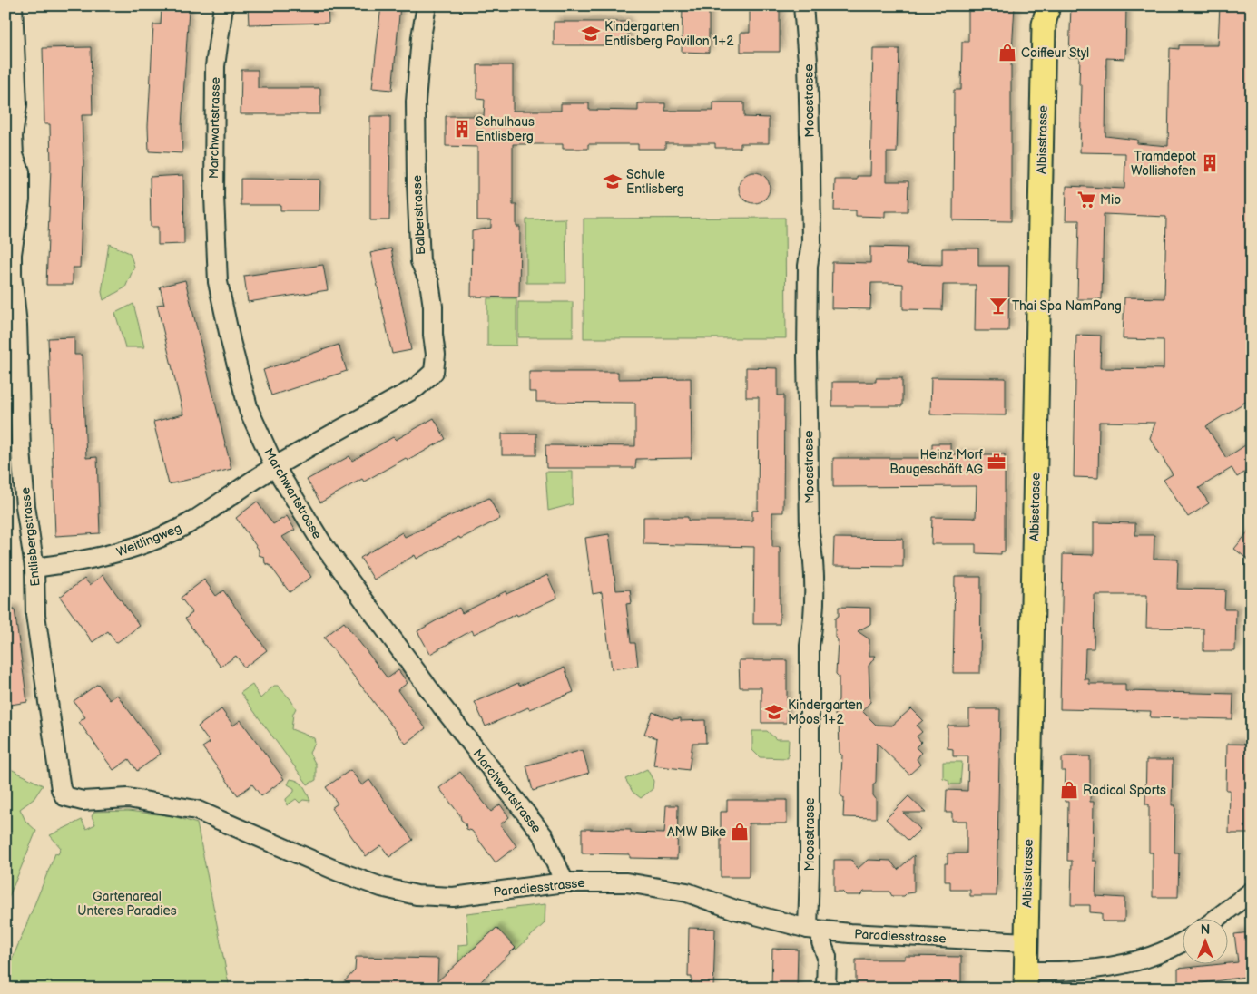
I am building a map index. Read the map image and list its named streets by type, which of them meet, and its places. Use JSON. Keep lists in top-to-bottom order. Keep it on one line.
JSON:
{"streets":{"main road":["Albisstrasse"],"street":["Moosstrasse","Marchwartstrasse","Balberstrasse","Entlisbergstrasse","Weitlingweg","Paradiesstrasse"]},"crossings":[["Moosstrasse","Paradiesstrasse"],["Marchwartstrasse","Balberstrasse"],["Marchwartstrasse","Weitlingweg"],["Marchwartstrasse","Paradiesstrasse"],["Albisstrasse","Paradiesstrasse"],["Balberstrasse","Weitlingweg"],["Entlisbergstrasse","Weitlingweg"],["Entlisbergstrasse","Paradiesstrasse"]],"parks":["Gartenareal Unteres Paradies"],"places":{"school or university":["Kindergarten Entlisberg Pavillon 1+2","Schule Entlisberg","Kindergarten Moos 1+2"],"shop":["Coiffeur Styl","Radical Sports","AMW Bike"],"building":["Schulhaus Entlisberg","Tramdepot Wollishofen"],"supermarket":["Mio"],"bar":["Thai Spa NamPang"],"office":["Heinz Morf Baugeschäft AG"]},"north":"top"}
